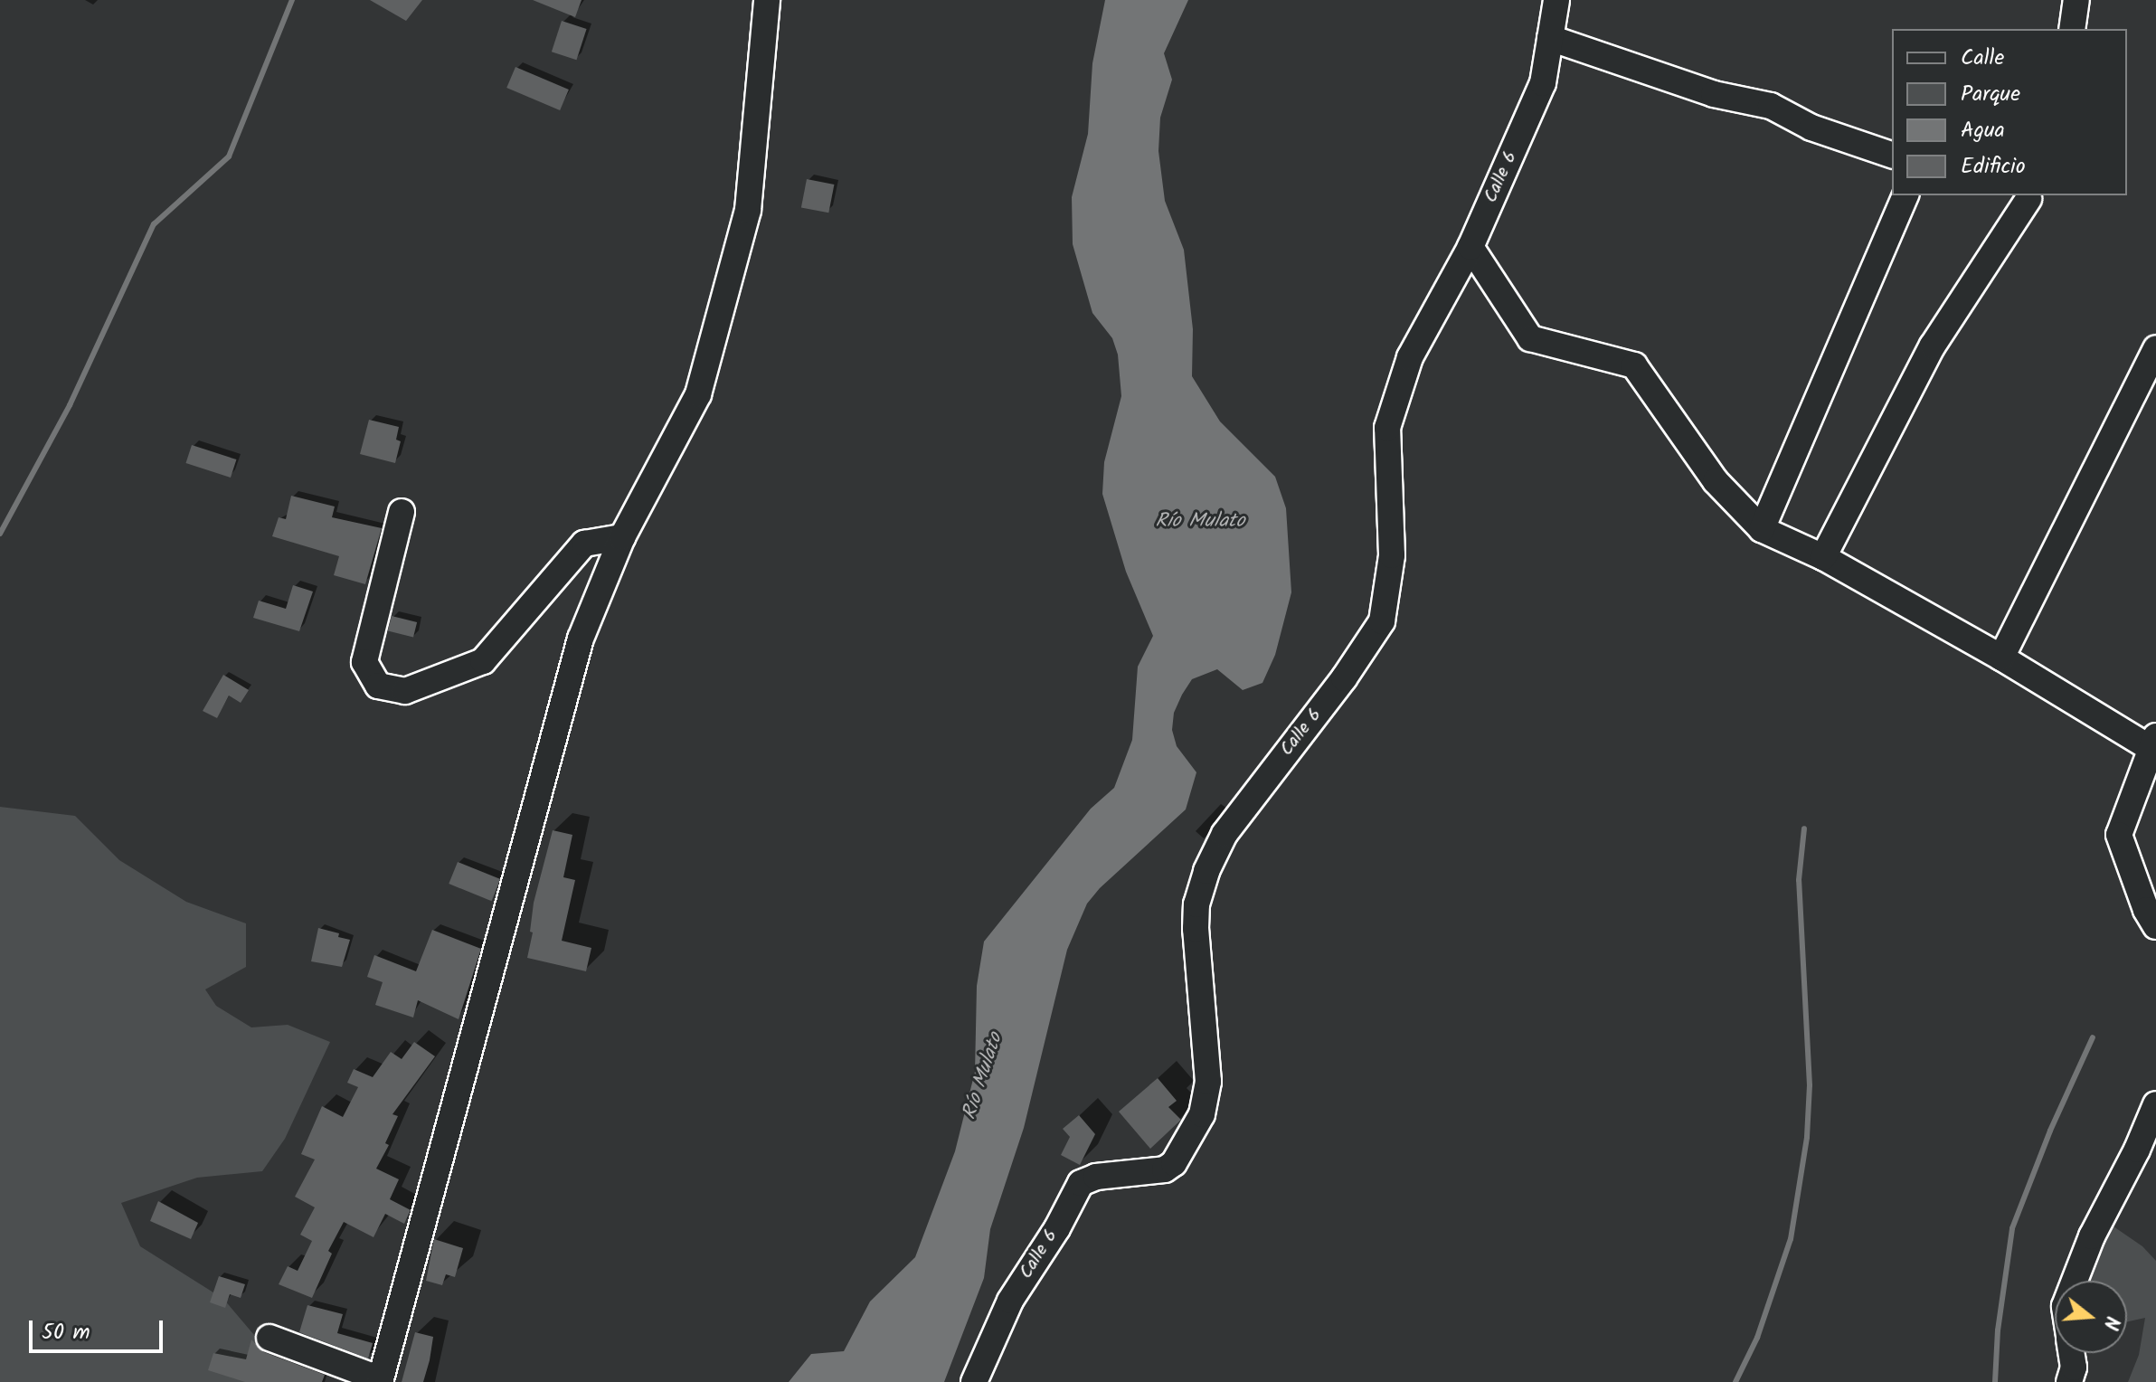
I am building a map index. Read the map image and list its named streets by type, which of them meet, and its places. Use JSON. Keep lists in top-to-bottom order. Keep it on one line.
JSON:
{"streets":{"street":["Calle 6"]},"water":["Río Mulato"],"legend":["Calle","Parque","Agua","Edificio"],"scale_bar":"50 m","north":"right"}
